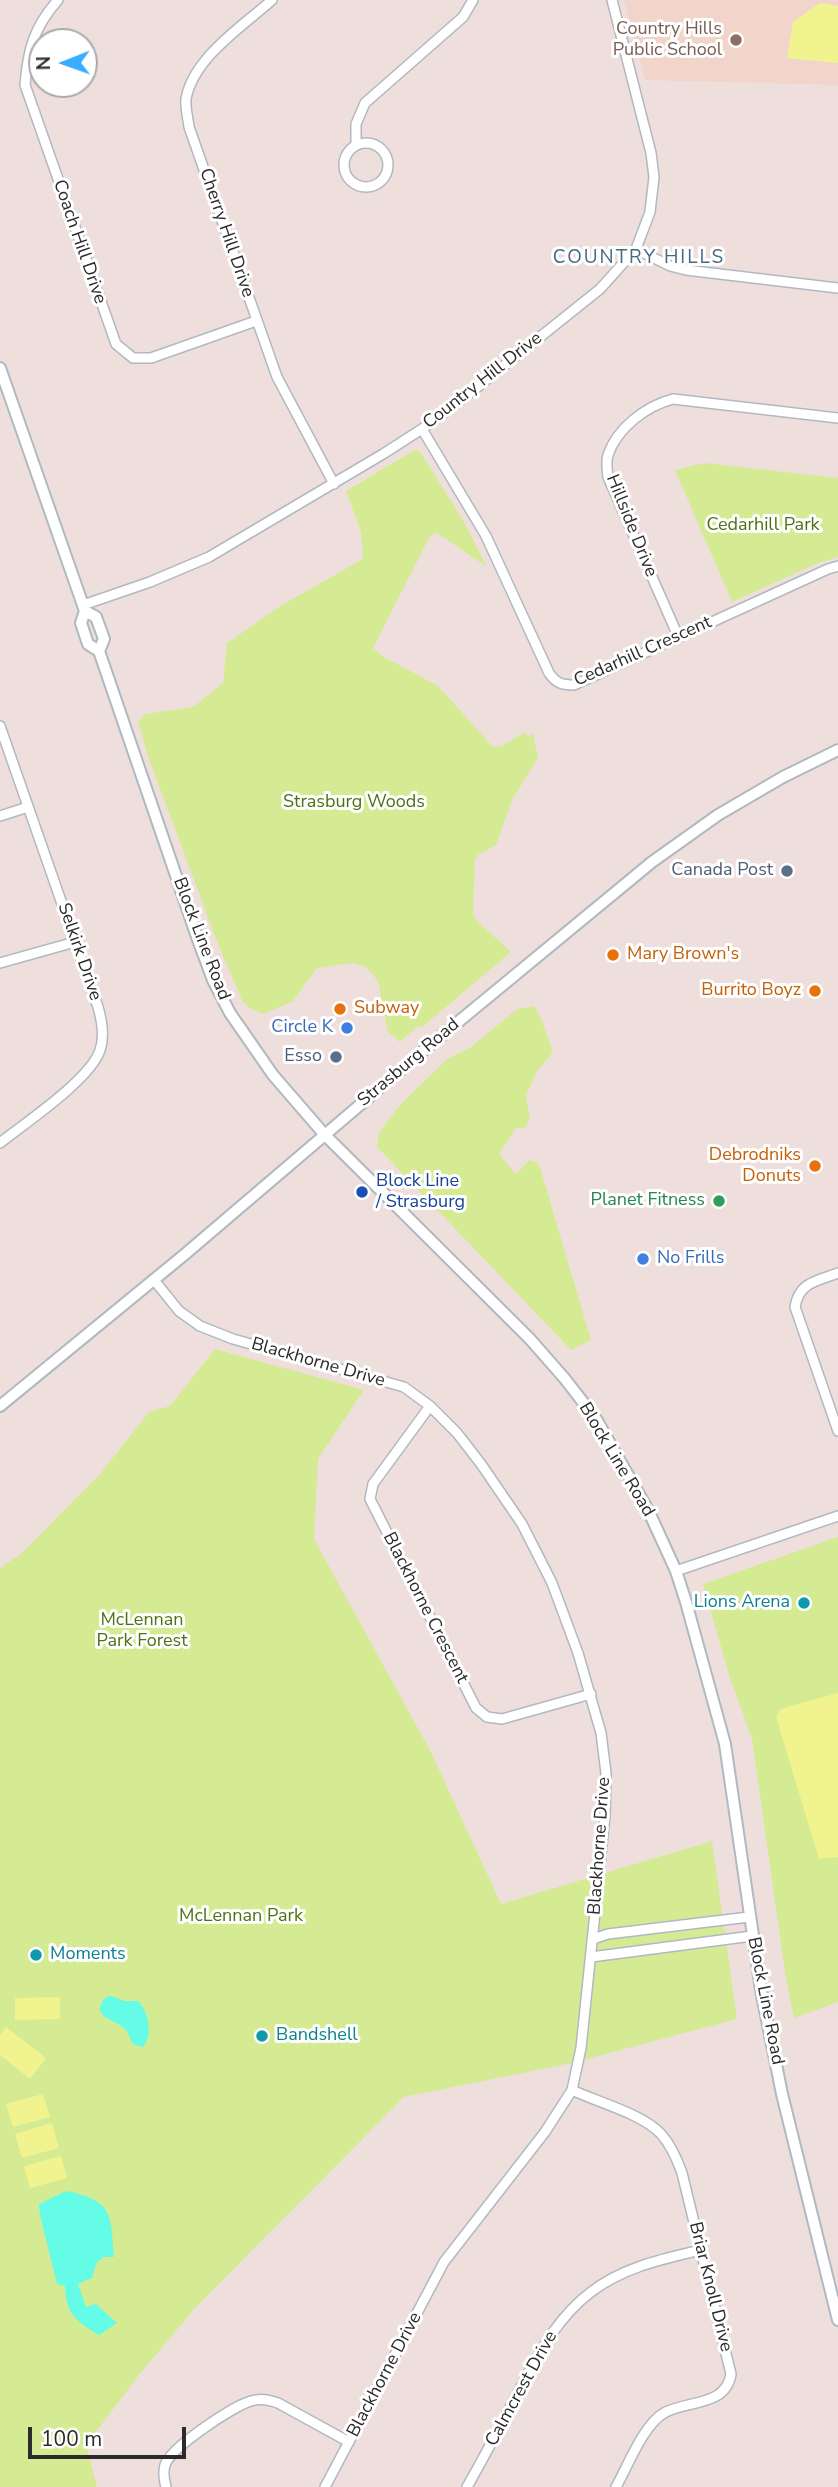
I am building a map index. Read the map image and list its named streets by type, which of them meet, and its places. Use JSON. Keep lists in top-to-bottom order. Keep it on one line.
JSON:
{"streets":{"street":["Cherry Hill Drive","Coach Hill Drive","Country Hill Drive","Hillside Drive","Cedarhill Crescent","Block Line Road","Selkirk Drive","Strasburg Road","Blackhorne Drive","Blackhorne Crescent","Briar Knoll Drive","Calmcrest Drive"]},"crossings":[["Cherry Hill Drive","Coach Hill Drive"],["Cherry Hill Drive","Country Hill Drive"],["Country Hill Drive","Cedarhill Crescent"],["Country Hill Drive","Block Line Road"],["Hillside Drive","Cedarhill Crescent"],["Block Line Road","Strasburg Road"],["Strasburg Road","Blackhorne Drive"],["Blackhorne Drive","Blackhorne Crescent"],["Blackhorne Drive","Briar Knoll Drive"],["Briar Knoll Drive","Calmcrest Drive"]],"districts":["COUNTRY HILLS"],"parks":["Cedarhill Park","Strasburg Woods","McLennan Park Forest","McLennan Park"],"places":["Country Hills Public School","Canada Post","Mary Brown's","Burrito Boyz","Subway","Circle K","Esso","Debrodniks Donuts","Block Line / Strasburg","Planet Fitness","No Frills","Lions Arena","Moments","Bandshell"],"scale_bar":"100 m","north":"left"}
